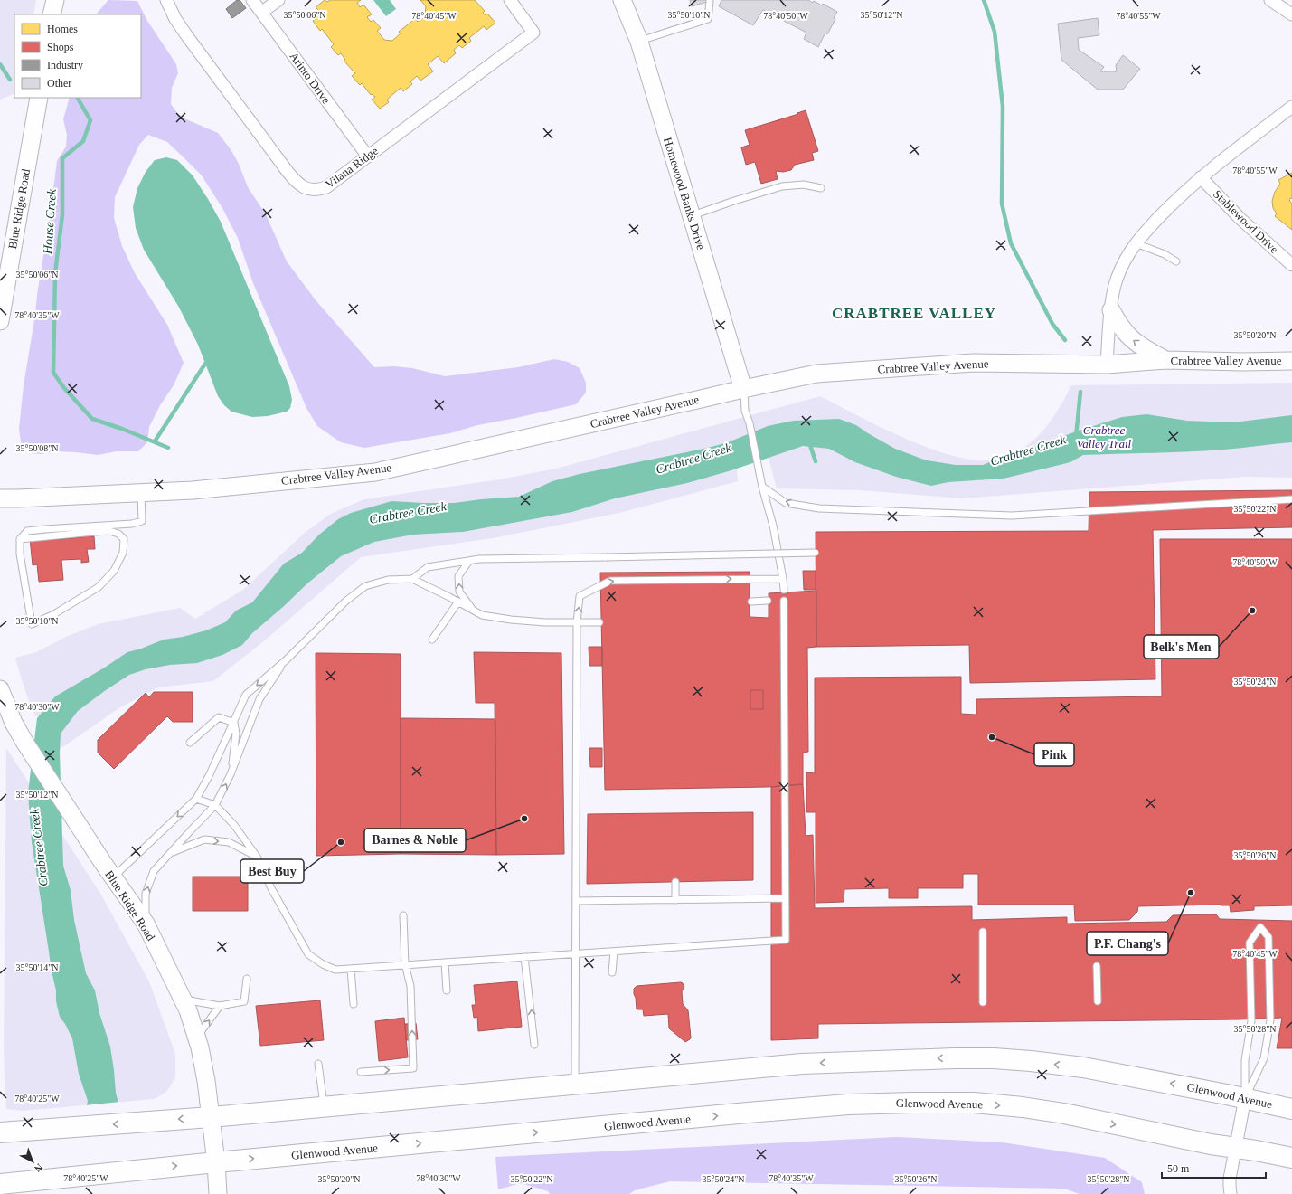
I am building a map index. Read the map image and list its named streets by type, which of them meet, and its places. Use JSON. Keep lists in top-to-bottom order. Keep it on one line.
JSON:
{"streets":{"highway":["Glenwood Avenue"],"street":["Arinto Drive","Vilana Ridge","Homewood Banks Drive","Blue Ridge Road","Stablewood Drive","Crabtree Valley Avenue"]},"crossings":[["Arinto Drive","Vilana Ridge"],["Homewood Banks Drive","Crabtree Valley Avenue"],["Blue Ridge Road","Glenwood Avenue"]],"districts":["CRABTREE VALLEY"],"water":["House Creek","Crabtree Creek"],"parks":["Crabtree Valley Trail"],"places":["Belk's Men","Pink","Barnes & Noble","Best Buy","P.F. Chang's"],"legend":["Homes","Shops","Industry","Other"],"scale_bar":"50 m","north":"bottom right","coordinates":["35°50'06\"N","35°50'10\"N","35°50'12\"N","78°40'45\"W","78°40'50\"W","78°40'55\"W","78°40'35\"W","35°50'20\"N","35°50'08\"N","35°50'22\"N","35°50'24\"N","78°40'30\"W","35°50'26\"N","35°50'14\"N","35°50'28\"N","78°40'25\"W"]}
